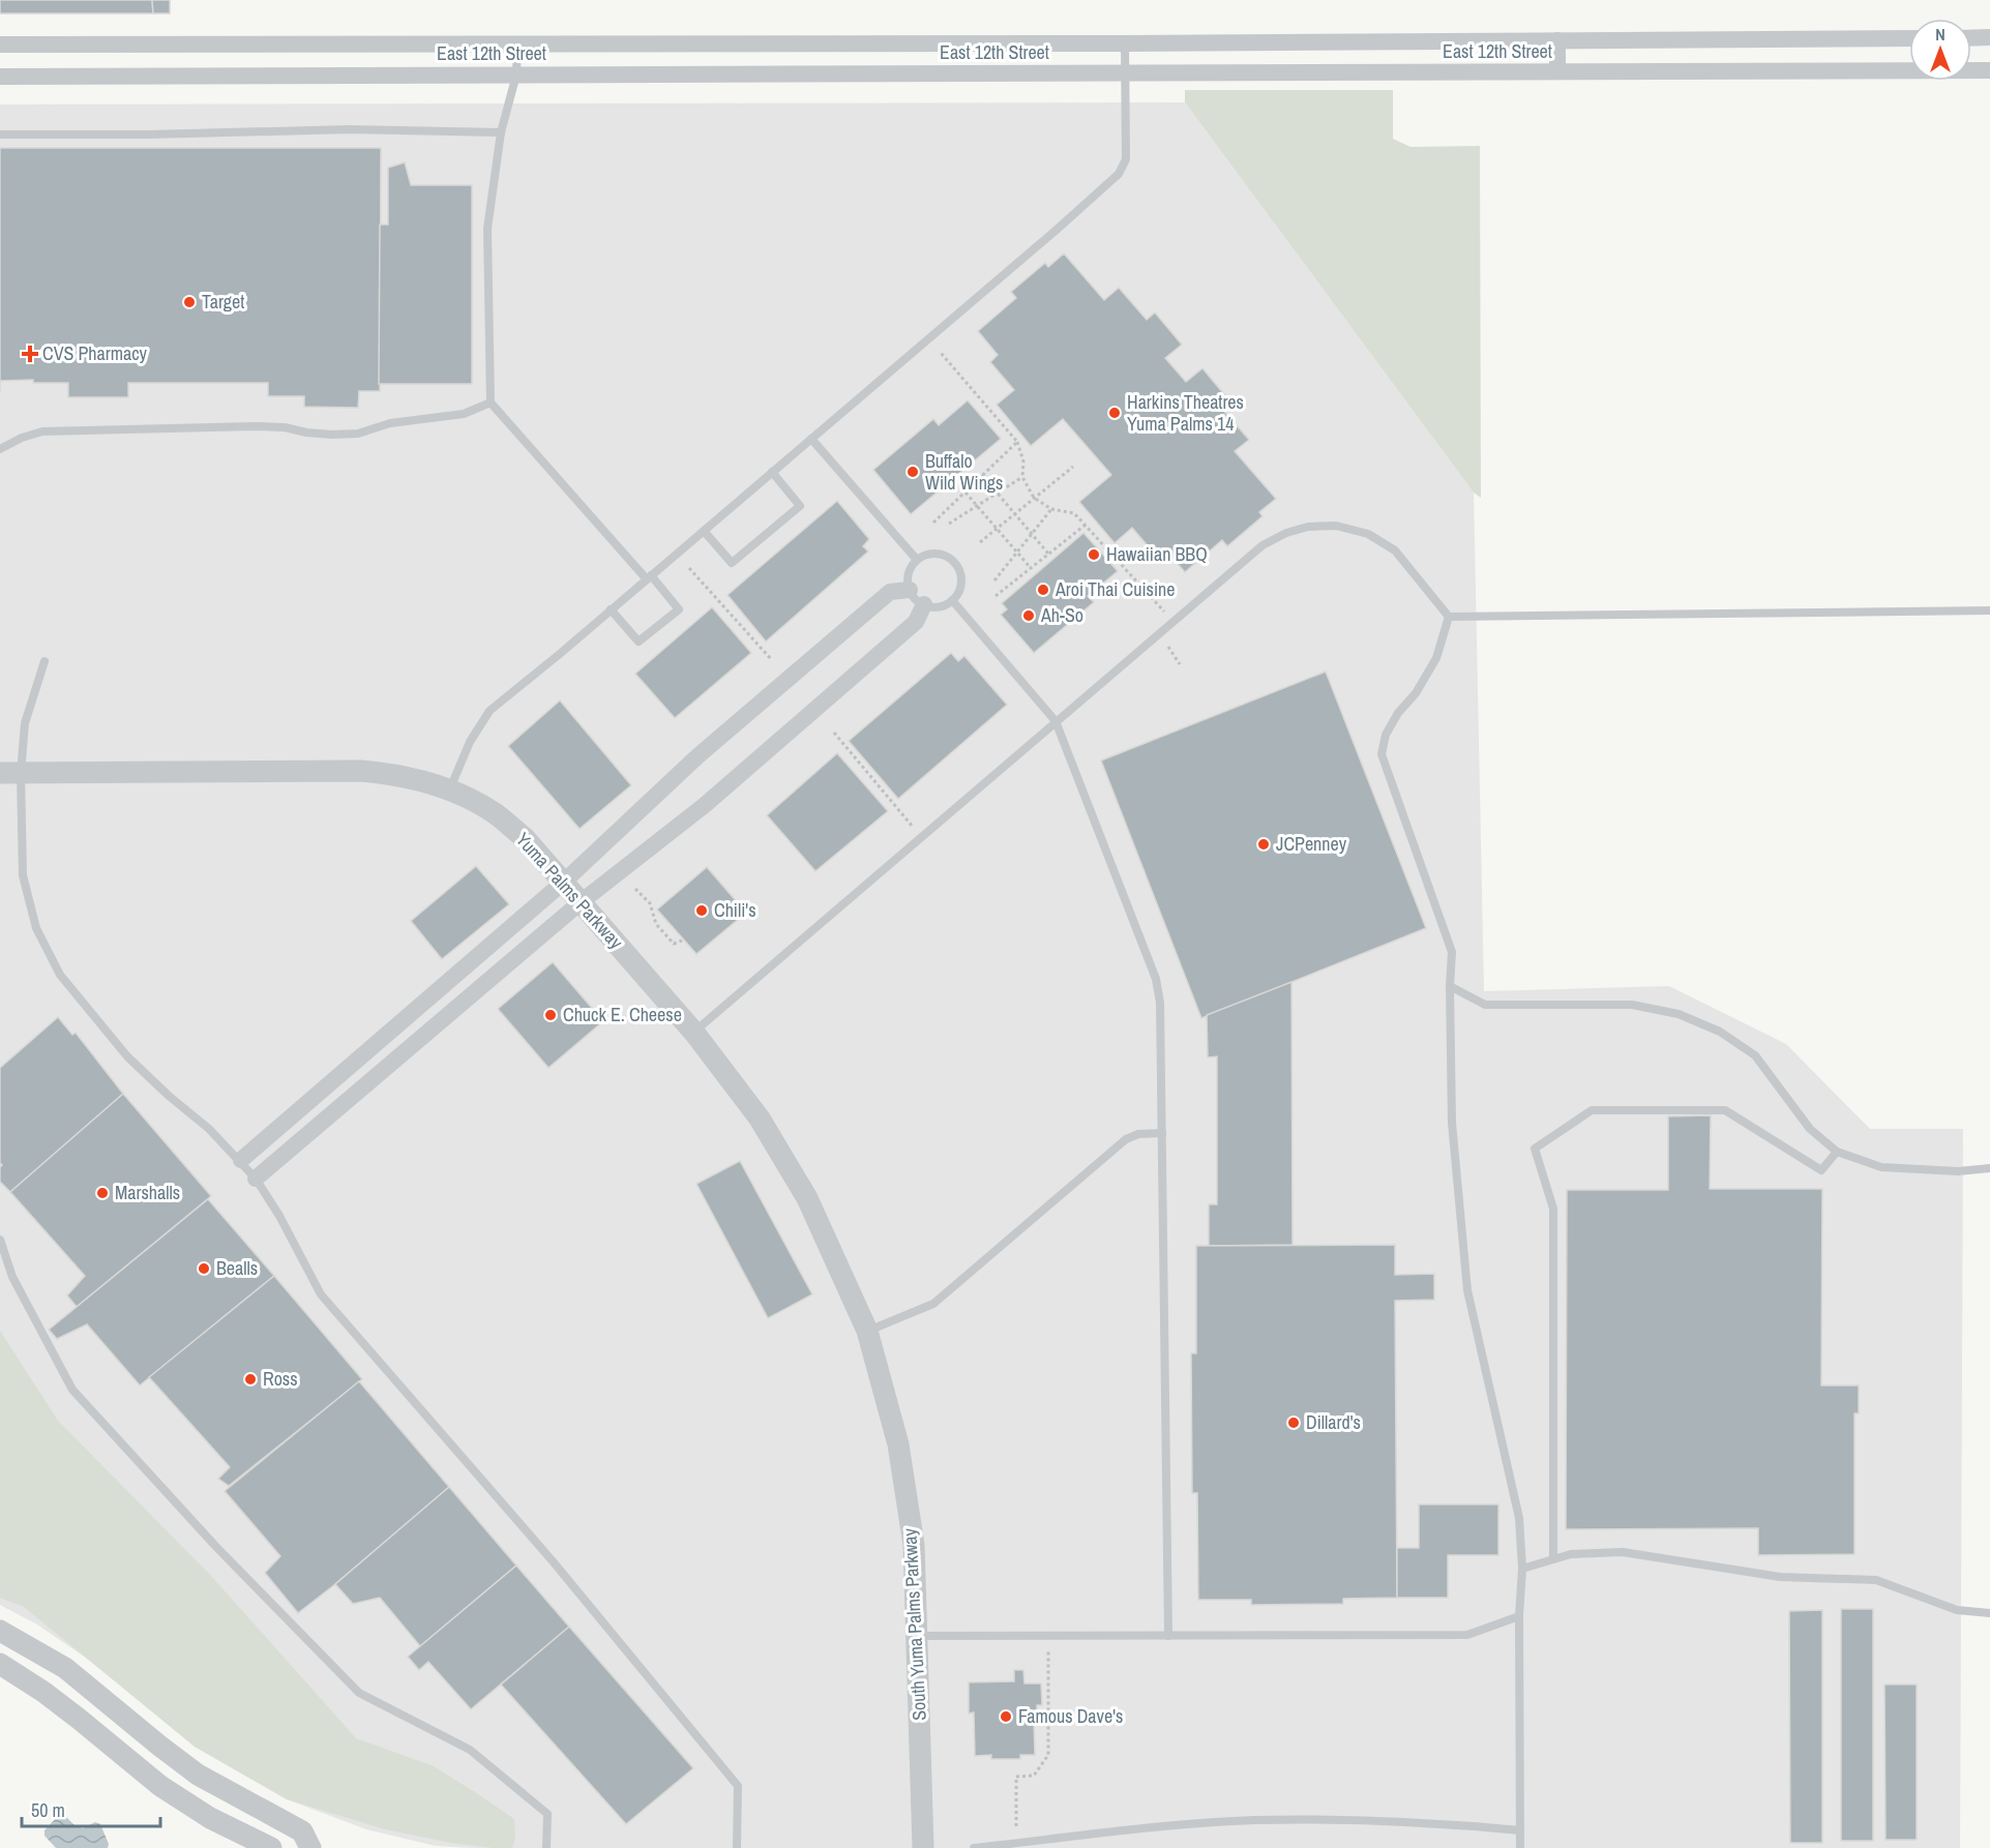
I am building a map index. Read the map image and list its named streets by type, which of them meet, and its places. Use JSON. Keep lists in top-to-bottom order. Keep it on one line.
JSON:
{"streets":{"street":["East 12th Street","Yuma Palms Parkway","South Yuma Palms Parkway"]},"crossings":[["Yuma Palms Parkway","South Yuma Palms Parkway"]],"places":{"other":["Target","Harkins Theatres Yuma Palms 14","Buffalo Wild Wings","Hawaiian BBQ","Aroi Thai Cuisine","Ah-So","JCPenney","Chili's","Chuck E. Cheese","Marshalls","Bealls","Ross","Dillard's","Famous Dave's"],"health":["CVS Pharmacy"]},"scale_bar":"50 m","north":"top"}
